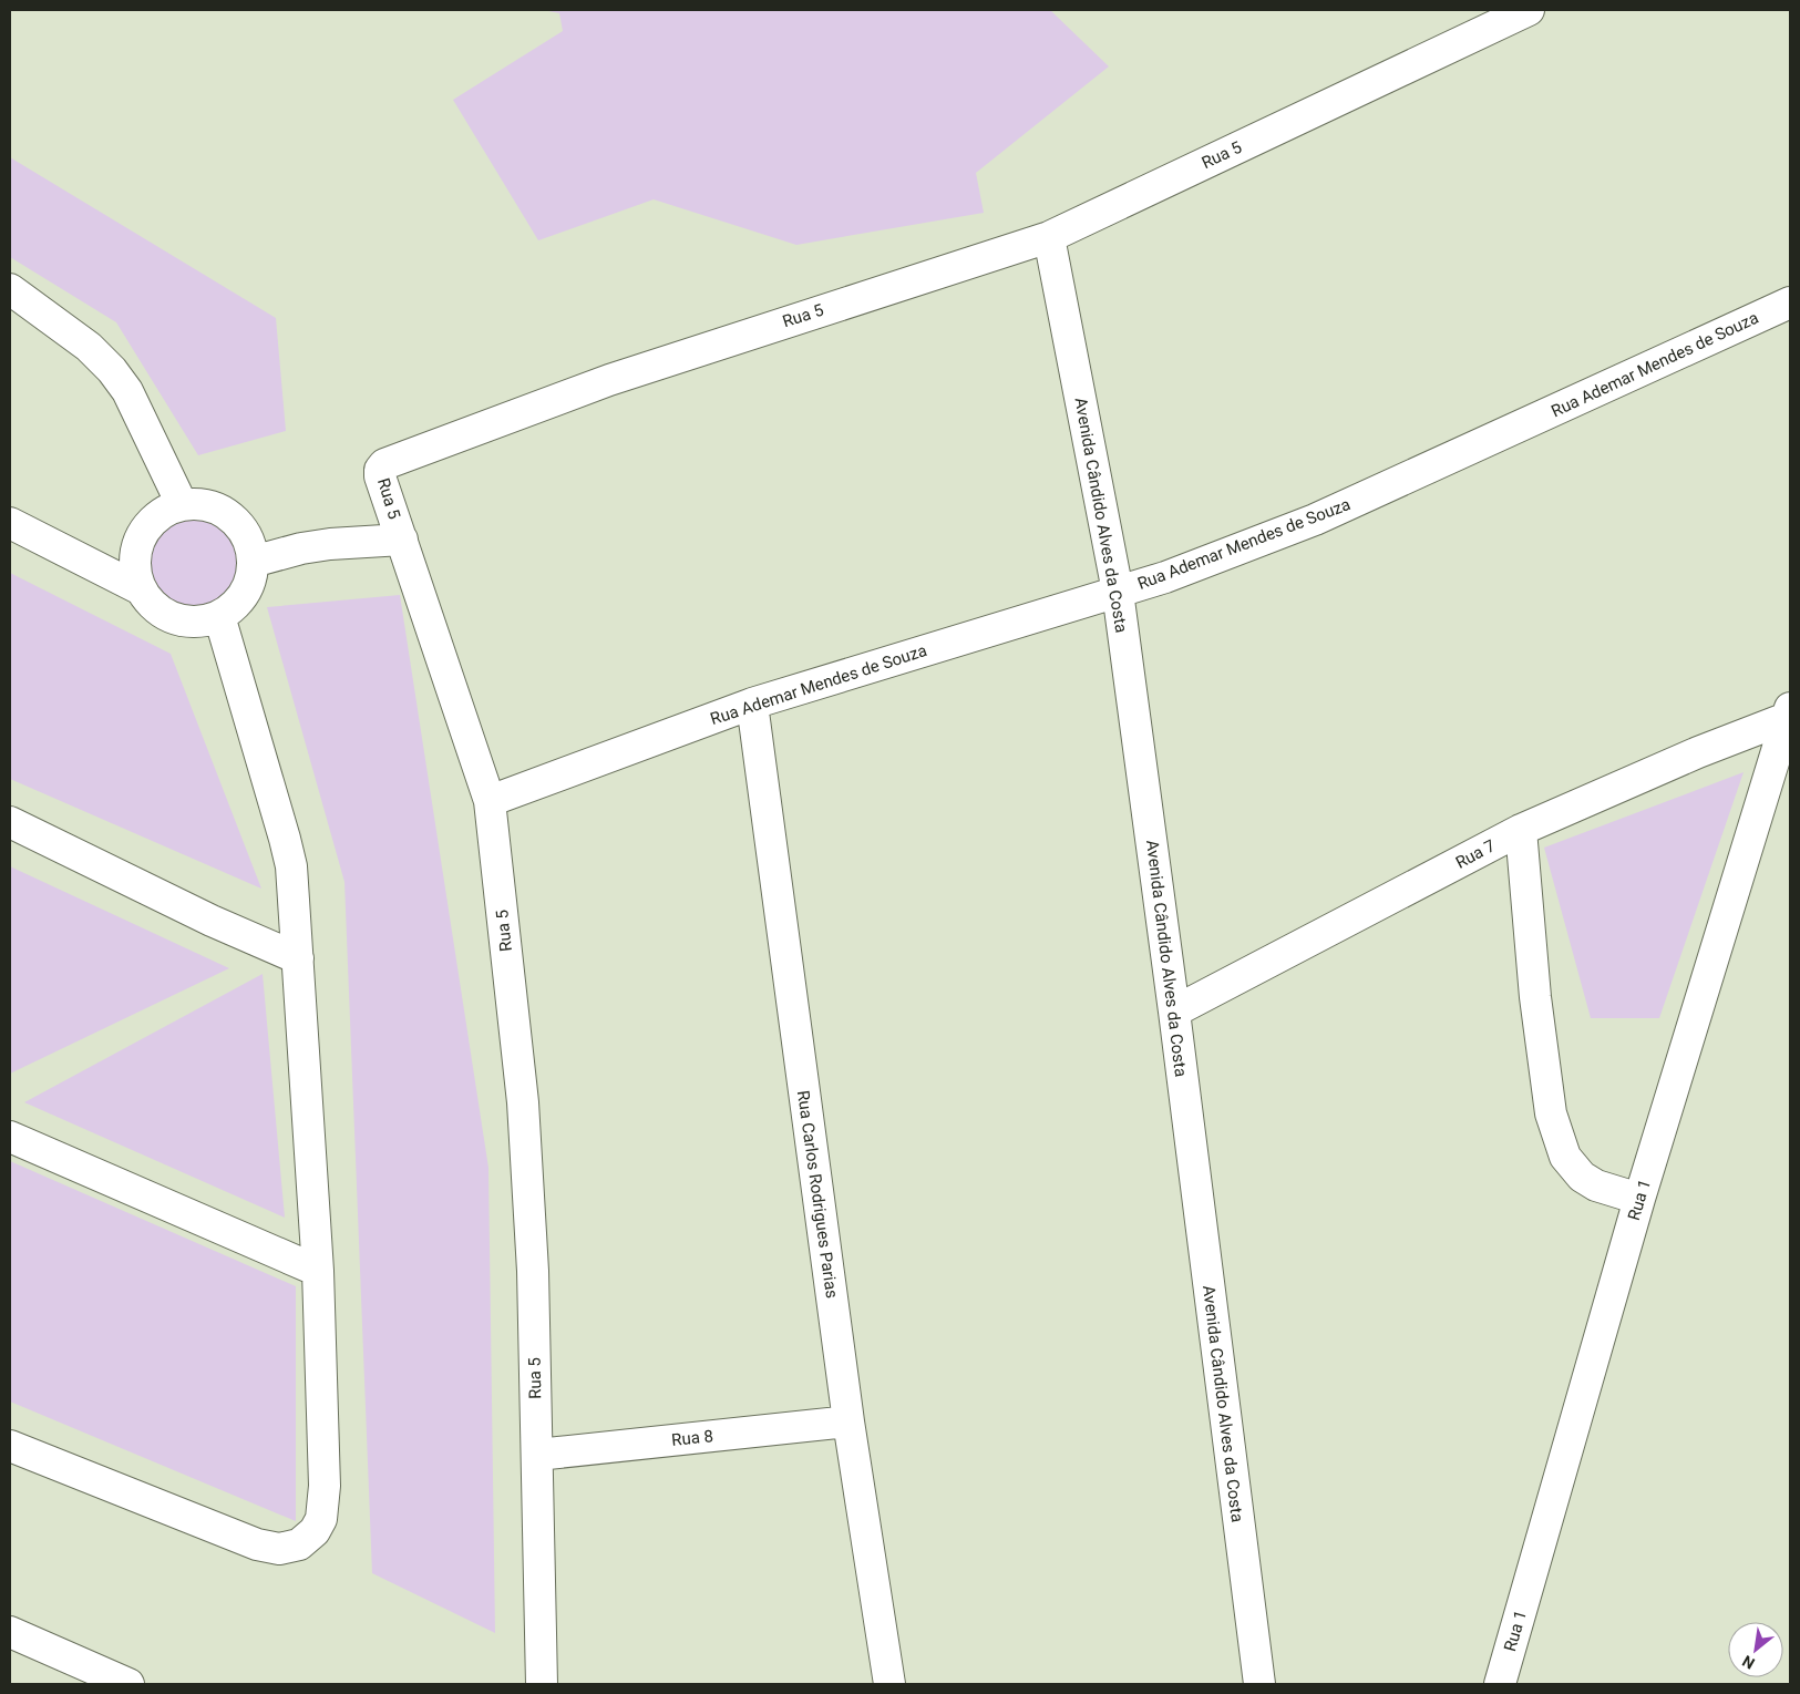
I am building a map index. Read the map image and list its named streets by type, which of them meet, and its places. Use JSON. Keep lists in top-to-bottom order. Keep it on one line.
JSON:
{"streets":{"street":["Rua 5","Rua Ademar Mendes de Souza","Avenida Cândido Alves da Costa","Rua 7","Rua Carlos Rodrigues Parias","Rua 1","Rua 8"]},"crossings":[["Rua 5","Rua Ademar Mendes de Souza"],["Rua 5","Avenida Cândido Alves da Costa"],["Rua 5","Rua 8"],["Rua Ademar Mendes de Souza","Avenida Cândido Alves da Costa"],["Rua Ademar Mendes de Souza","Rua Carlos Rodrigues Parias"],["Avenida Cândido Alves da Costa","Rua 7"],["Rua 7","Rua 1"],["Rua Carlos Rodrigues Parias","Rua 8"]],"north":"bottom left"}
